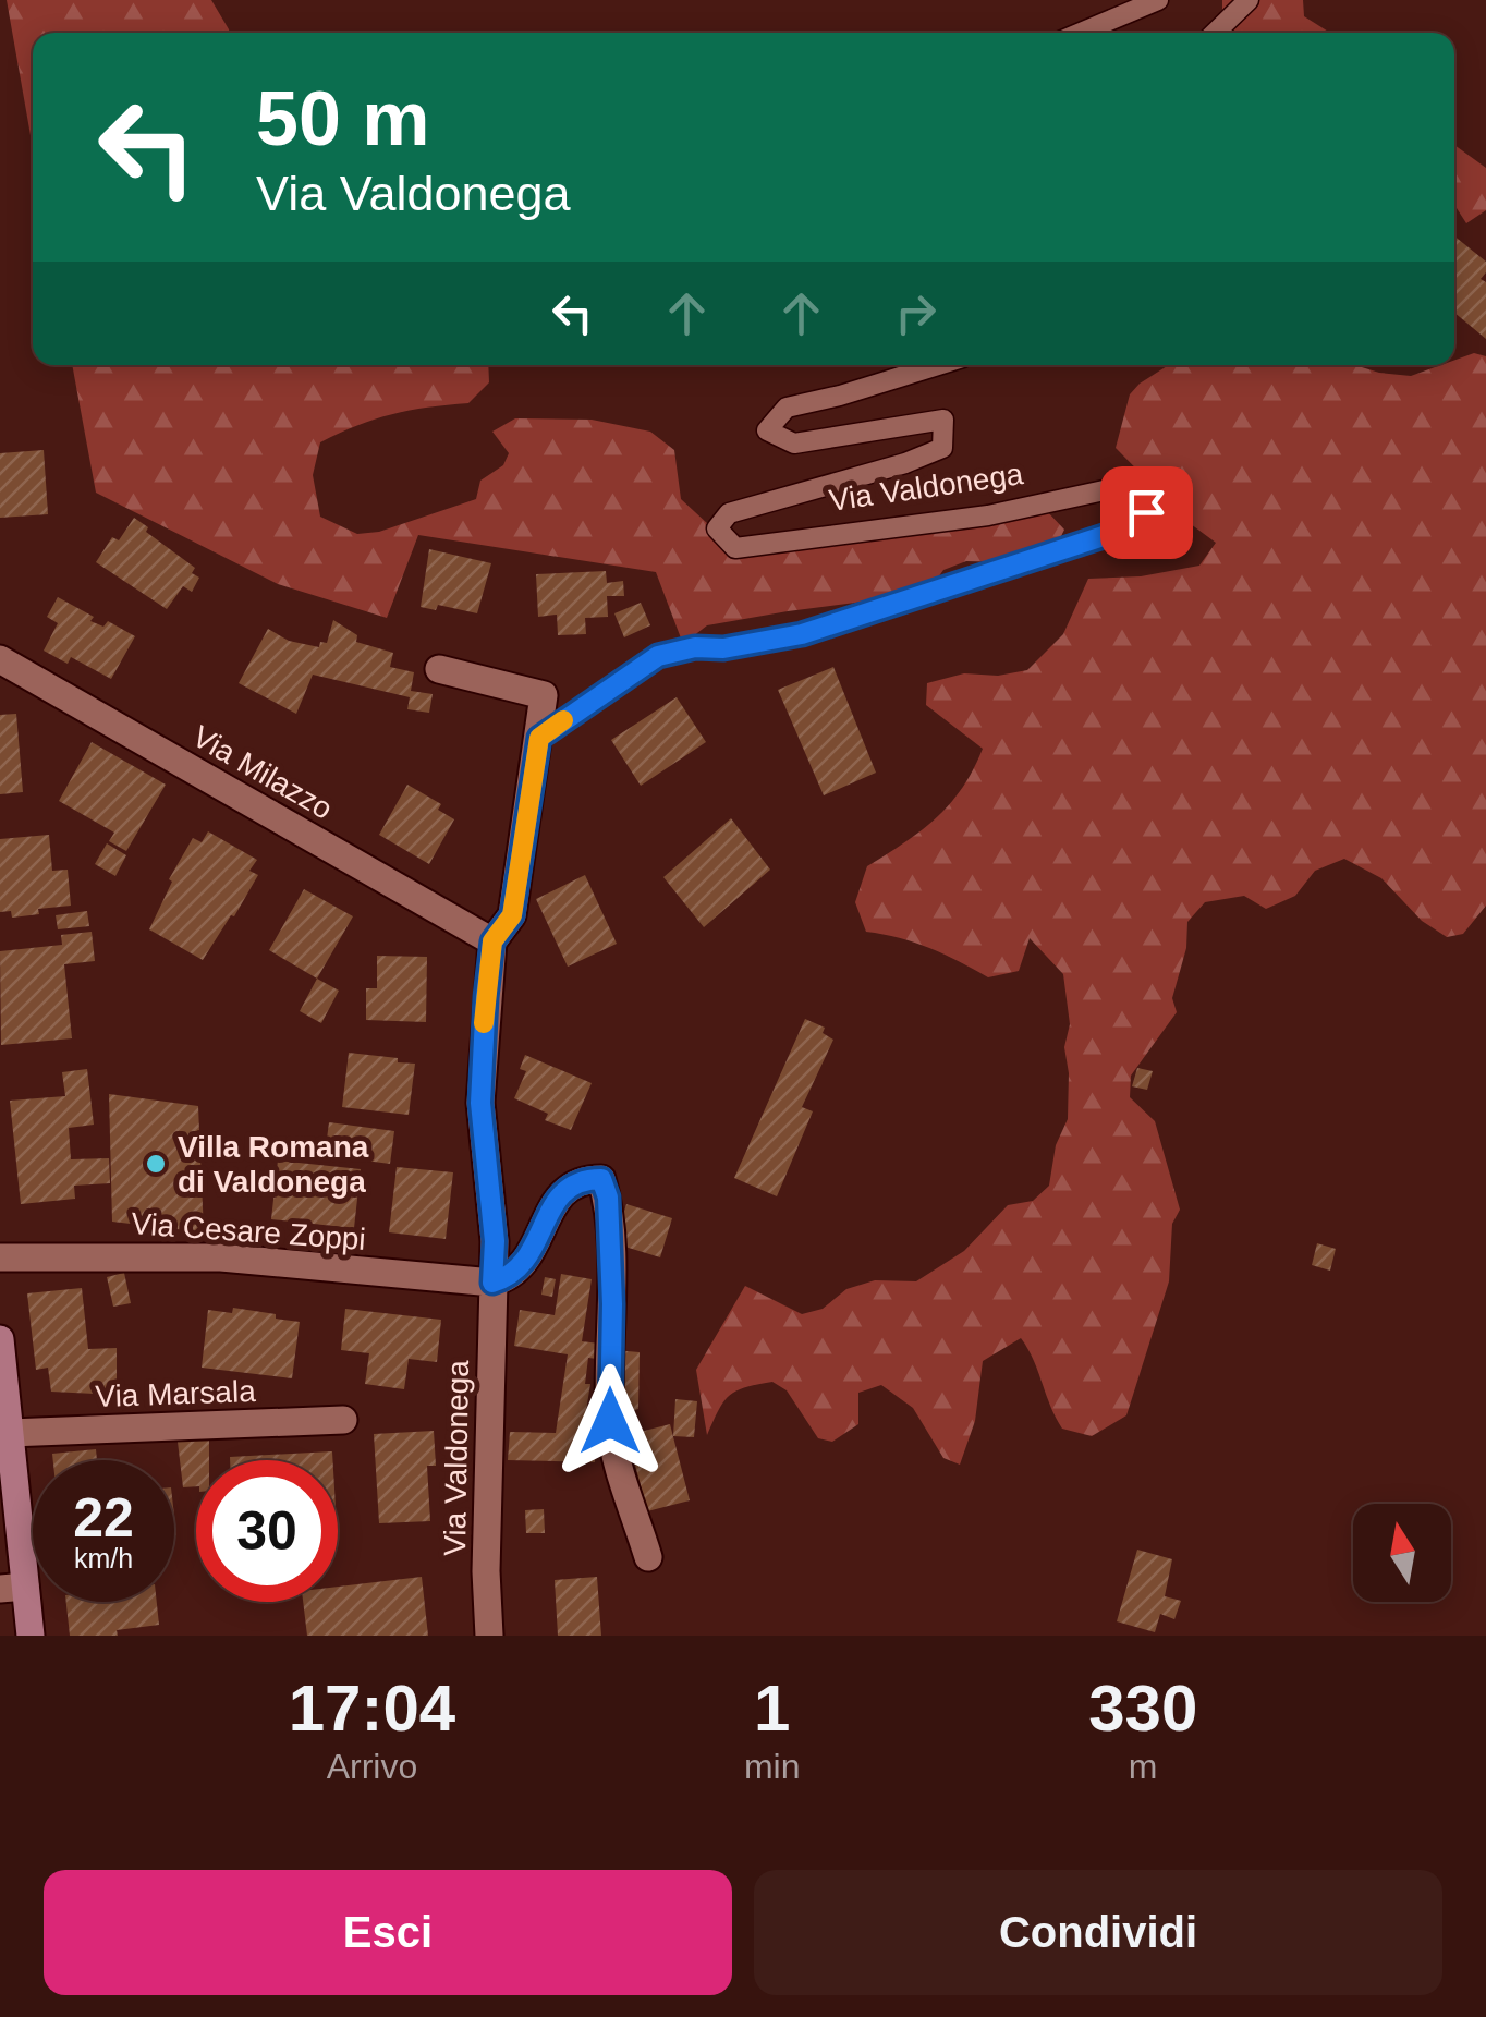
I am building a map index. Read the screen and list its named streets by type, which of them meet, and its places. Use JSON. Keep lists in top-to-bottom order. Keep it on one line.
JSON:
{"streets":{"street":["Via Valdonega","Via Milazzo","Via Cesare Zoppi","Via Marsala"]},"crossings":[["Via Valdonega","Via Milazzo"],["Via Valdonega","Via Cesare Zoppi"]],"places":["Villa Romana di Valdonega"],"north":"top","page":{"turn":["50 m","Via Valdonega"],"speed":"22 km/h","limit":"30","eta":["17:04","Arrivo","1","min","330","m"],"buttons":["Esci","Condividi"]}}
